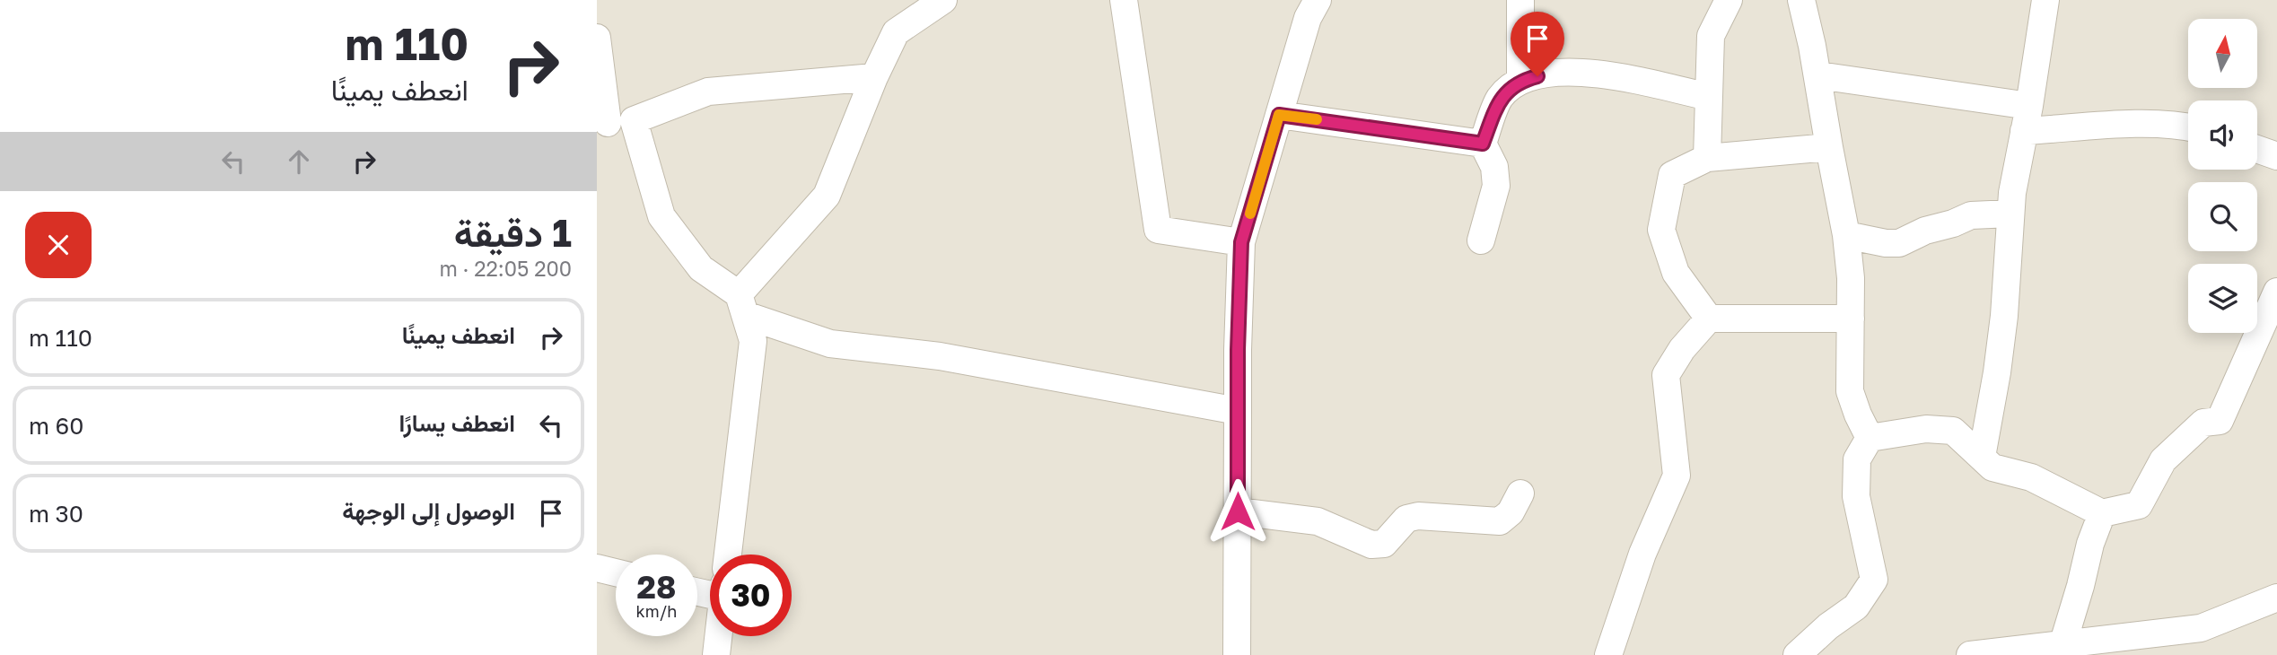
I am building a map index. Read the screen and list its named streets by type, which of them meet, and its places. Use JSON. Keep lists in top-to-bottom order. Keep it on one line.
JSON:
{"north":"top","page":{"turn":["110 m","انعطف يمينًا"],"heading":["1 دقيقة","200 m · 22:05"],"list":[{"name":"انعطف يمينًا","value":"110 m"},{"name":"انعطف يسارًا","value":"60 m"},{"name":"الوصول إلى الوجهة","value":"30 m"}],"speed":"28 km/h","limit":"30"}}
